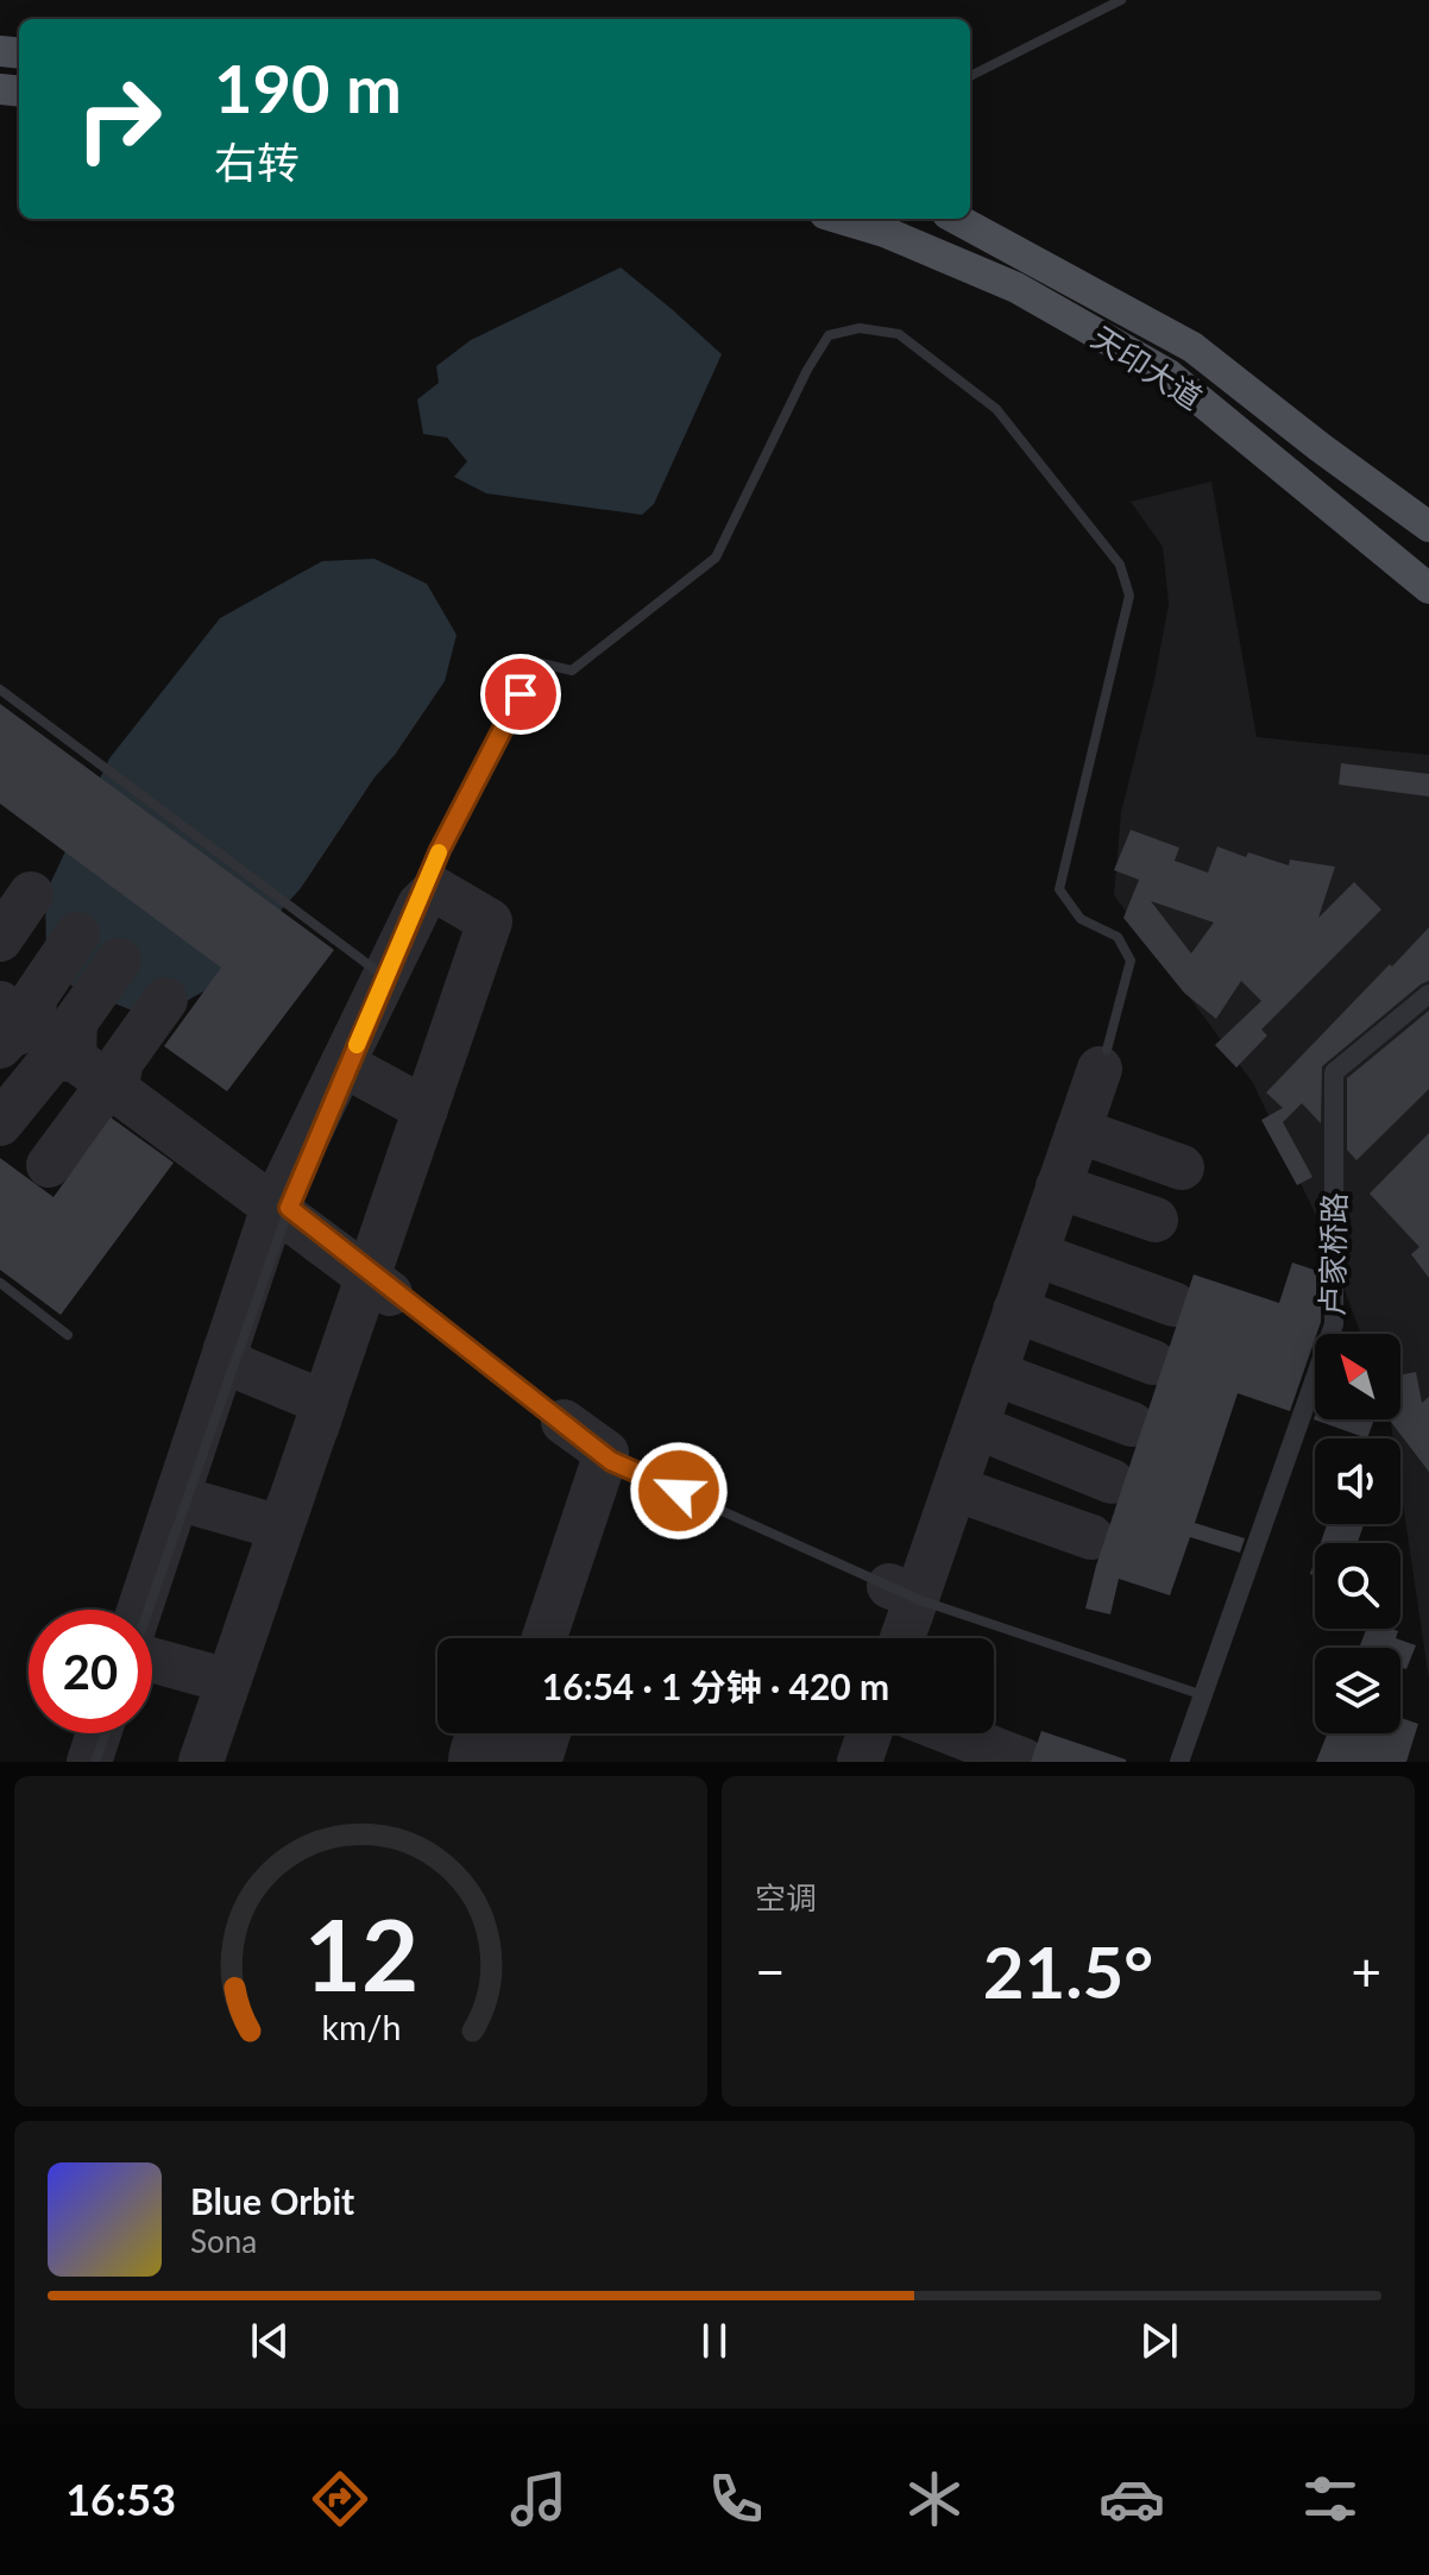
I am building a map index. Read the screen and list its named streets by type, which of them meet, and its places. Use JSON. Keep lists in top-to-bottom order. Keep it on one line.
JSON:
{"streets":{"main road":["天印大道"],"street":["卢家桥路"]},"north":"top left","page":{"turn":["190 m","右转"],"limit":"20","trip":"16:54 · 1 分钟 · 420 m","tile":"空调","heat":["−","21.5°","+"],"song":["Blue Orbit","Sona"],"tabs":"16:53","gauge":["12","km/h"]}}
